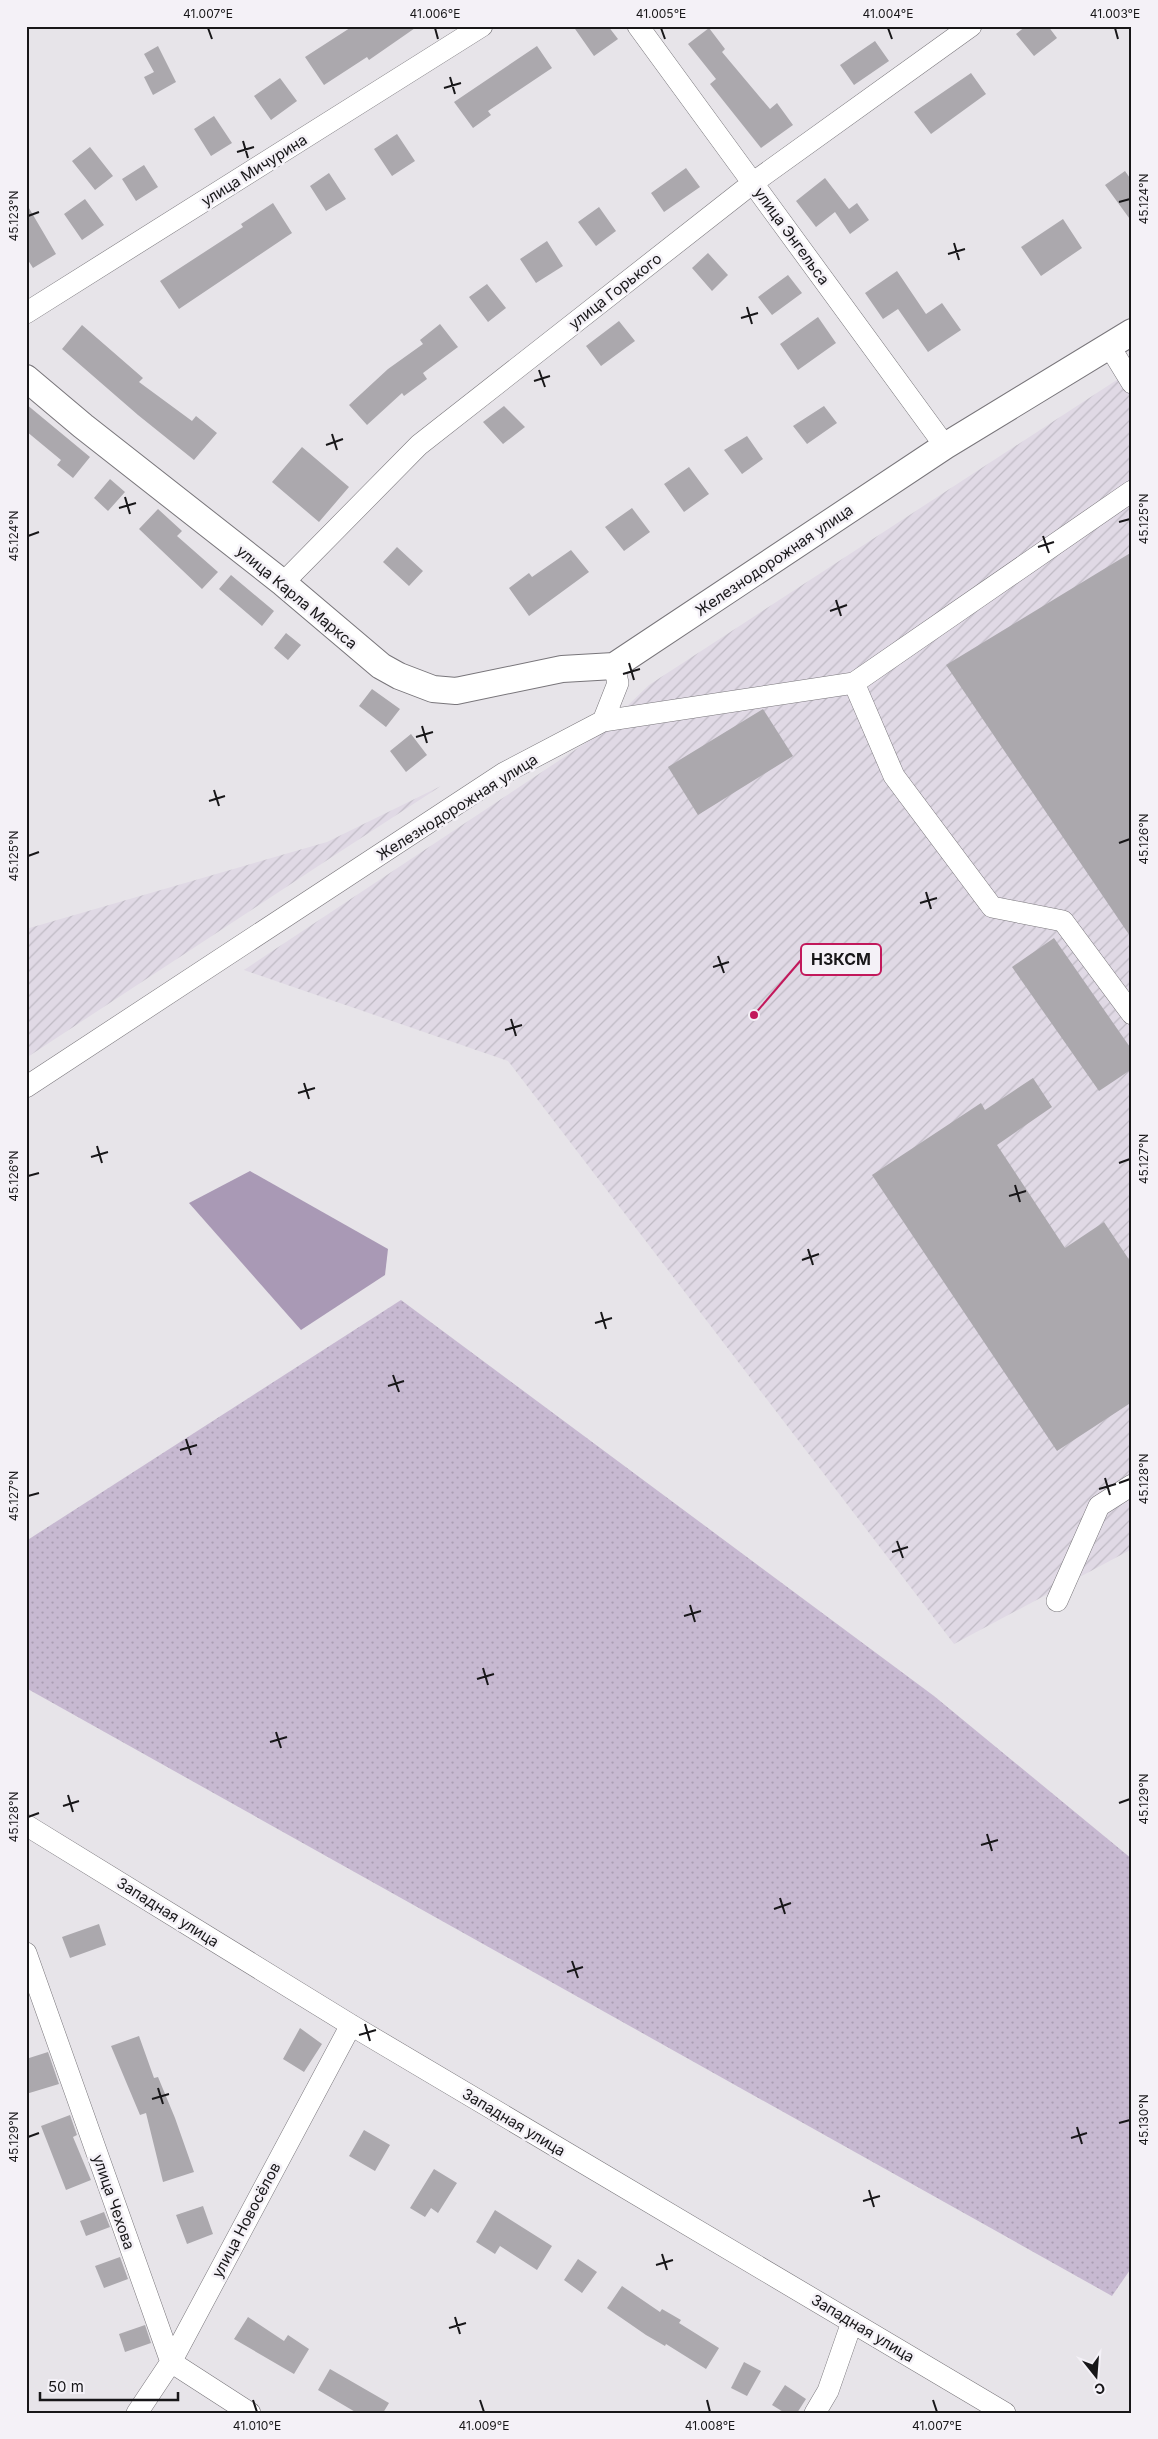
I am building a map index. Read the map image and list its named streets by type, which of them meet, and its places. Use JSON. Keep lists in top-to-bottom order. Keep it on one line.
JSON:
{"streets":{"main road":["Железнодорожная улица","улица Карла Маркса"],"street":["улица Мичурина","улица Энгельса","улица Горького","Западная улица","улица Чехова","улица Новосёлов"]},"crossings":[["улица Энгельса","улица Горького"],["улица Энгельса","Железнодорожная улица"],["улица Горького","улица Карла Маркса"],["Железнодорожная улица","улица Карла Маркса"],["Западная улица","улица Новосёлов"],["улица Чехова","улица Новосёлов"]],"places":["НЗКСМ"],"scale_bar":"50 m","north":"bottom","coordinates":["41.007°E","41.006°E","41.005°E","41.004°E","41.003°E","45.124°N","45.123°N","45.125°N","45.126°N","45.127°N","45.128°N","45.129°N","45.130°N","41.010°E","41.009°E","41.008°E"]}
